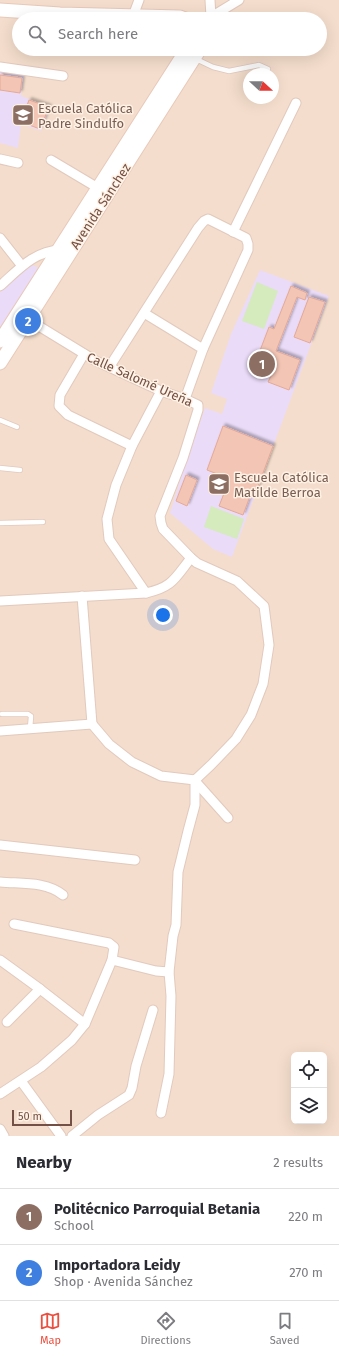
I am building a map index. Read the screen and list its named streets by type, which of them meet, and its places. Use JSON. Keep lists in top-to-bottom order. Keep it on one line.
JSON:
{"streets":{"street":["Avenida Sánchez","Calle Salomé Ureña"]},"crossings":[["Avenida Sánchez","Calle Salomé Ureña"]],"places":{"school or university":["Escuela Católica Padre Sindulfo","Escuela Católica Matilde Berroa"]},"scale_bar":"50 m","north":"right","page":{"search":"Search here","pins":["2","1"],"scale":"50 m","heading":["Nearby","2 results"],"list":[{"mark":"1","name":"Politécnico Parroquial Betania","note":"School","value":"220 m"},{"mark":"2","name":"Importadora Leidy","note":"Shop · Avenida Sánchez","value":"270 m"}],"nav":["Map","Directions","Saved"]}}
